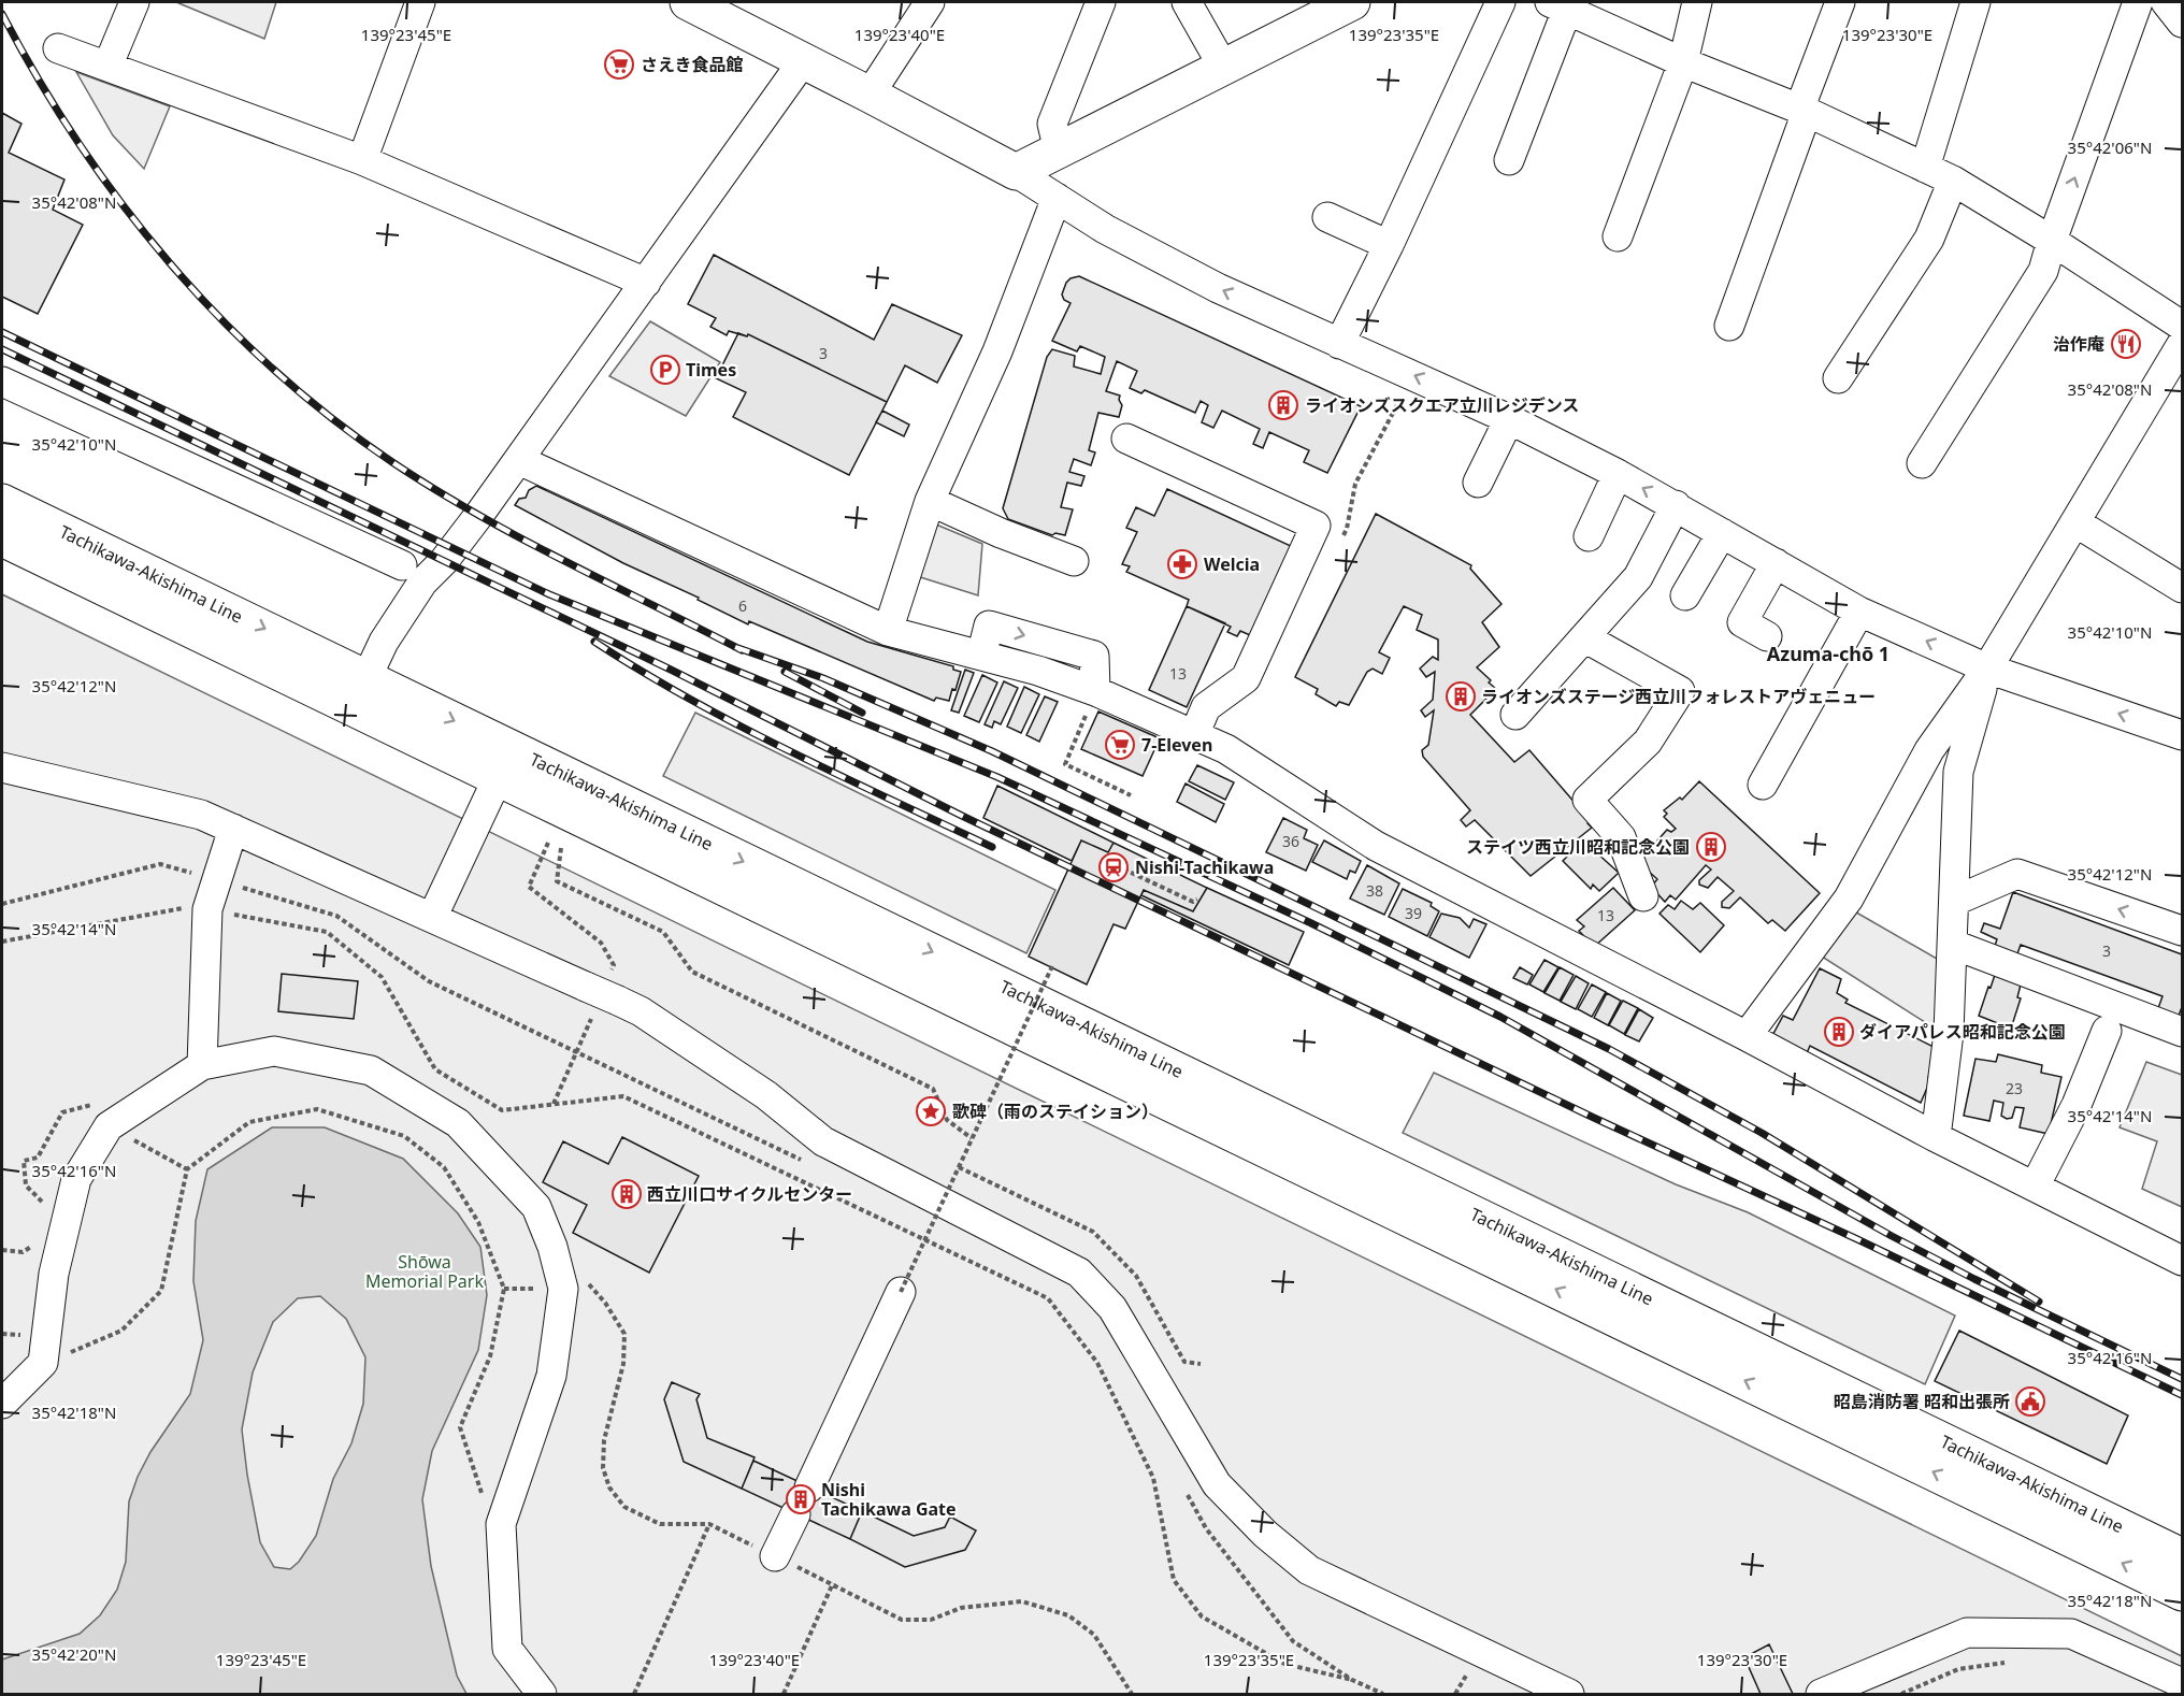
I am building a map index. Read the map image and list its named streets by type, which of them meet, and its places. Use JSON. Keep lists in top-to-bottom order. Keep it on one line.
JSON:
{"streets":{"main road":["Tachikawa-Akishima Line"]},"districts":["Azuma-chō 1"],"parks":["Shōwa Memorial Park"],"places":{"supermarket":["さえき食品館","7-Eleven"],"restaurant":["治作庵"],"parking":["Times"],"building":["ライオンズスクエア立川レジデンス","ライオンズステージ西立川フォレストアヴェニュー","ステイツ西立川昭和記念公園","ダイアパレス昭和記念公園","西立川口サイクルセンター","Nishi Tachikawa Gate"],"pharmacy":["Welcia"],"station":["Nishi-Tachikawa"],"place":["歌碑（雨のステイション）"],"public building":["昭島消防署 昭和出張所"]},"house_numbers":["3","6","13","36","38","39","13","3","23"],"coordinates":["139°23'45\"E","139°23'40\"E","139°23'35\"E","139°23'30\"E","35°42'06\"N","35°42'08\"N","35°42'10\"N","35°42'12\"N","35°42'14\"N","35°42'16\"N","35°42'18\"N","35°42'20\"N"]}
